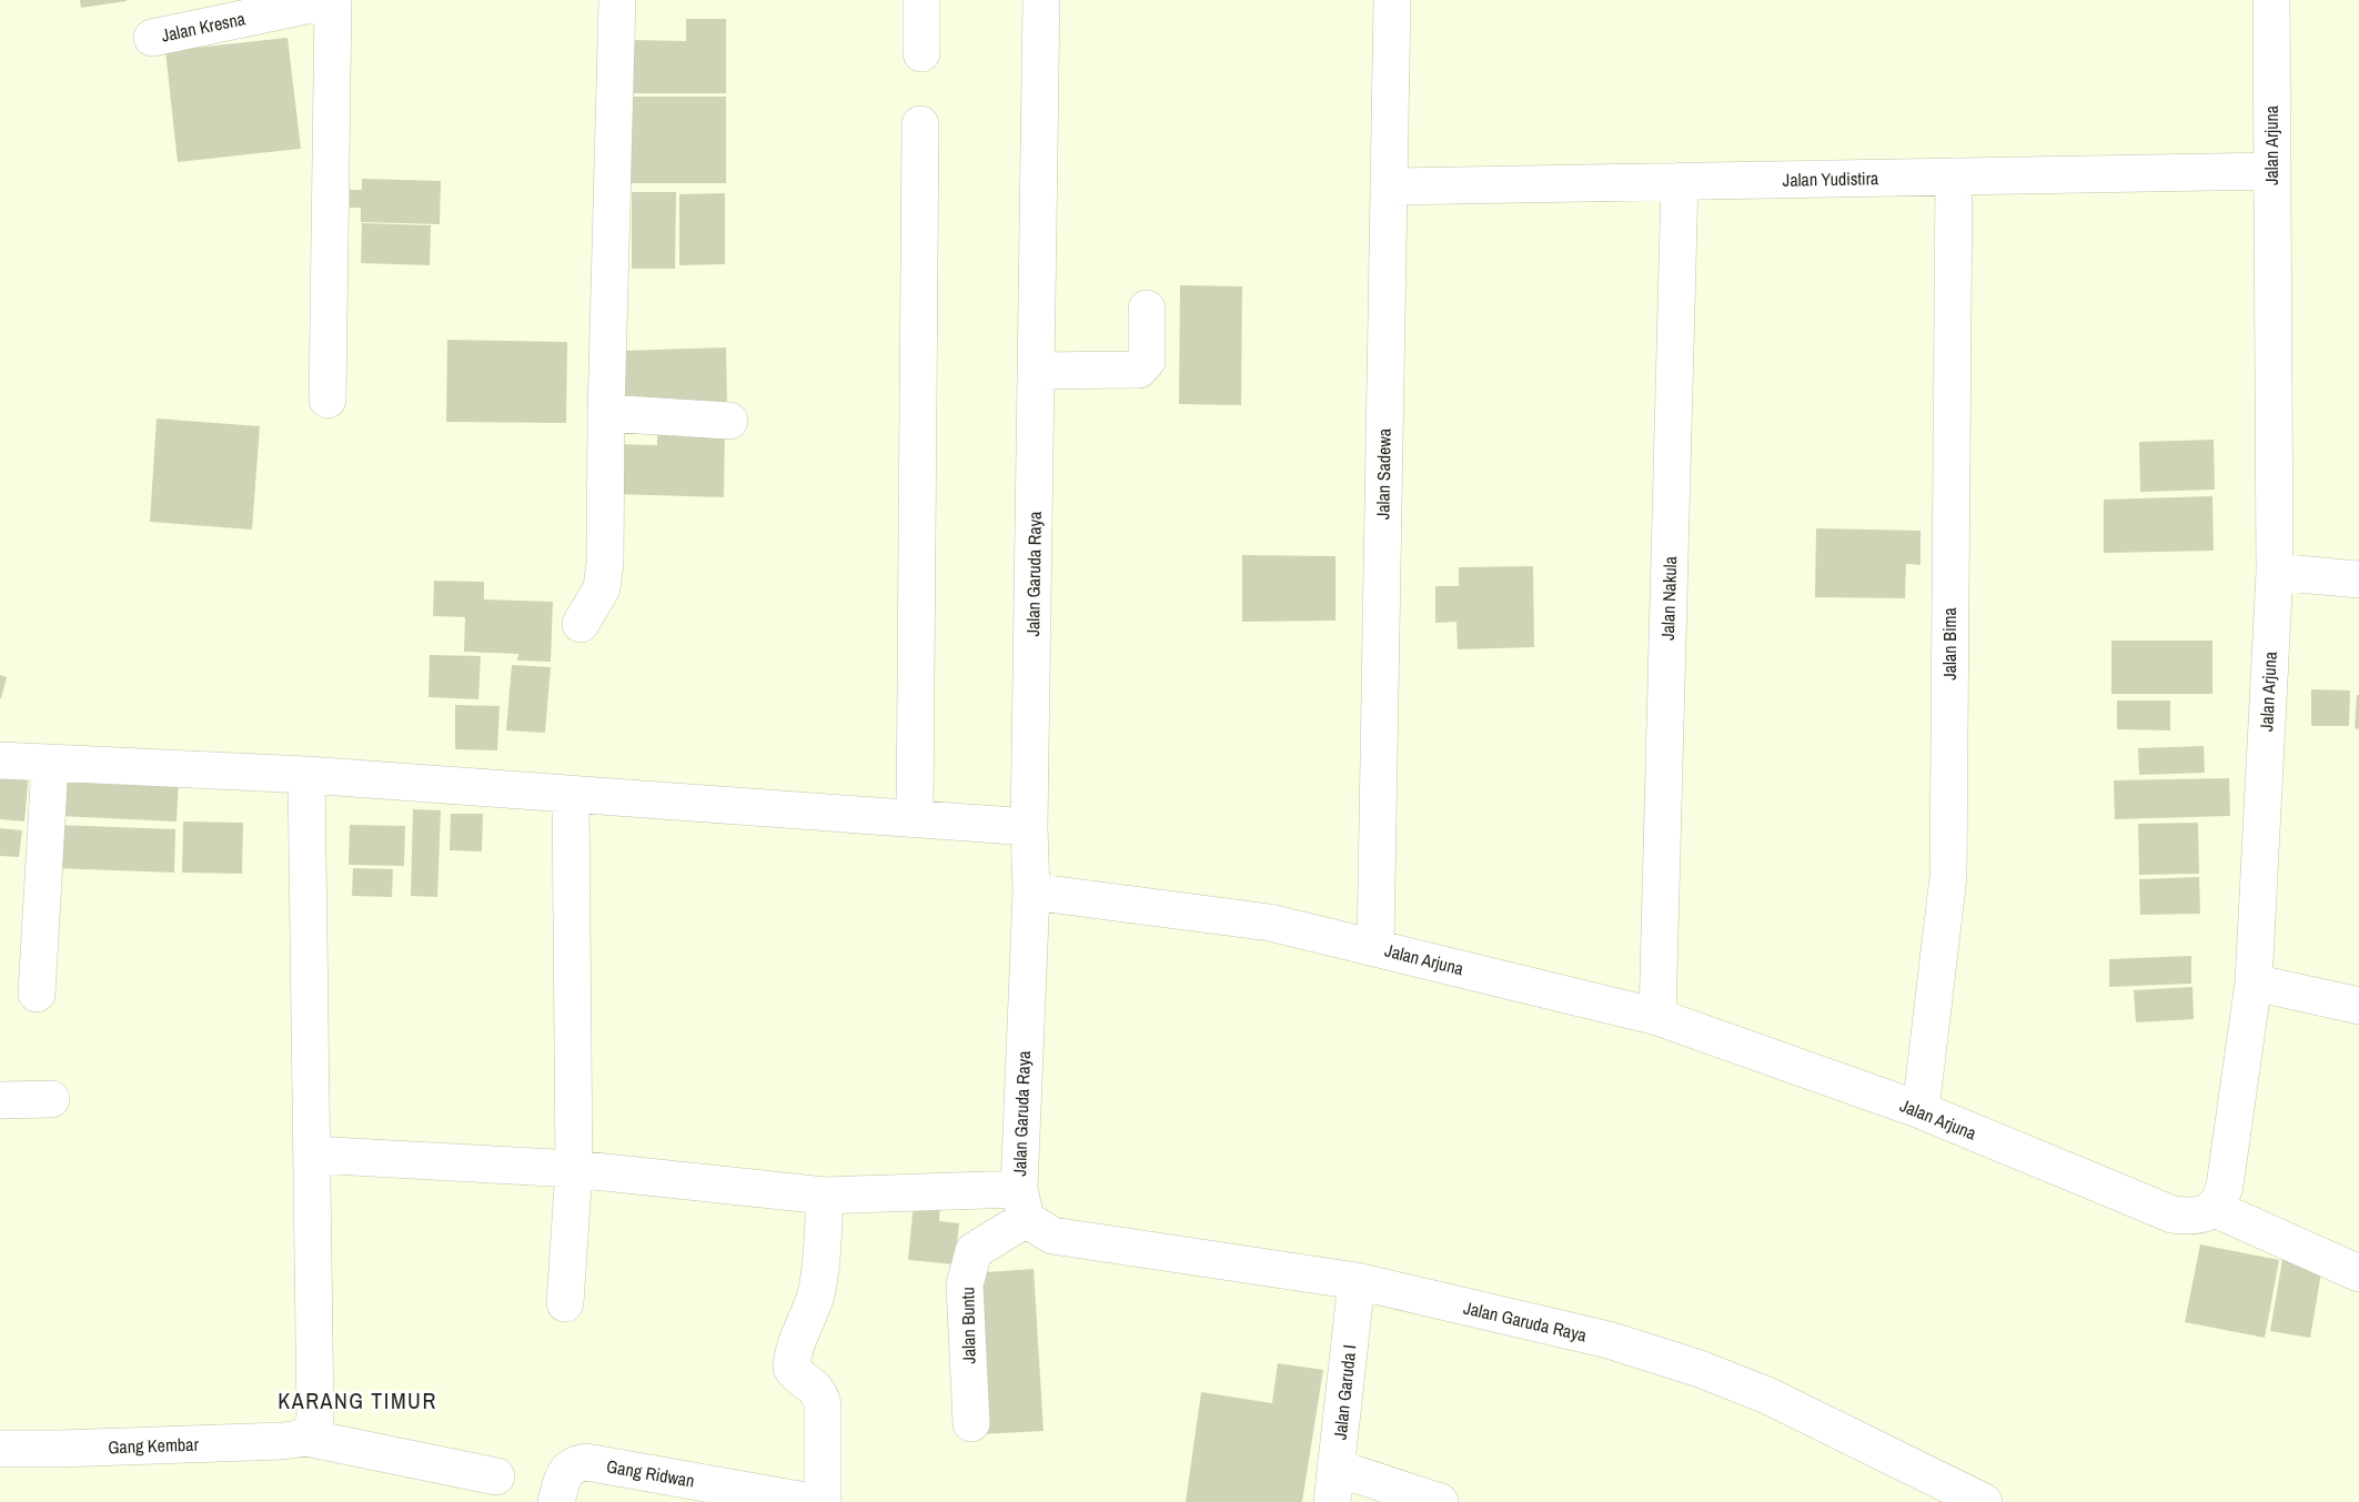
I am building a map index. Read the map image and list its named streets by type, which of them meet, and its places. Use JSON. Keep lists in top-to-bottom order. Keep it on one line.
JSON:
{"streets":{"street":["Jalan Kresna","Jalan Arjuna","Jalan Yudistira","Jalan Sadewa","Jalan Garuda Raya","Jalan Nakula","Jalan Bima","Jalan Buntu","Jalan Garuda I","Gang Kembar","Gang Ridwan"]},"crossings":[["Jalan Arjuna","Jalan Yudistira"],["Jalan Arjuna","Jalan Sadewa"],["Jalan Arjuna","Jalan Garuda Raya"],["Jalan Arjuna","Jalan Nakula"],["Jalan Arjuna","Jalan Bima"],["Jalan Yudistira","Jalan Sadewa"],["Jalan Yudistira","Jalan Nakula"],["Jalan Yudistira","Jalan Bima"],["Jalan Garuda Raya","Jalan Buntu"],["Jalan Garuda Raya","Jalan Garuda I"]],"districts":["KARANG TIMUR"]}
